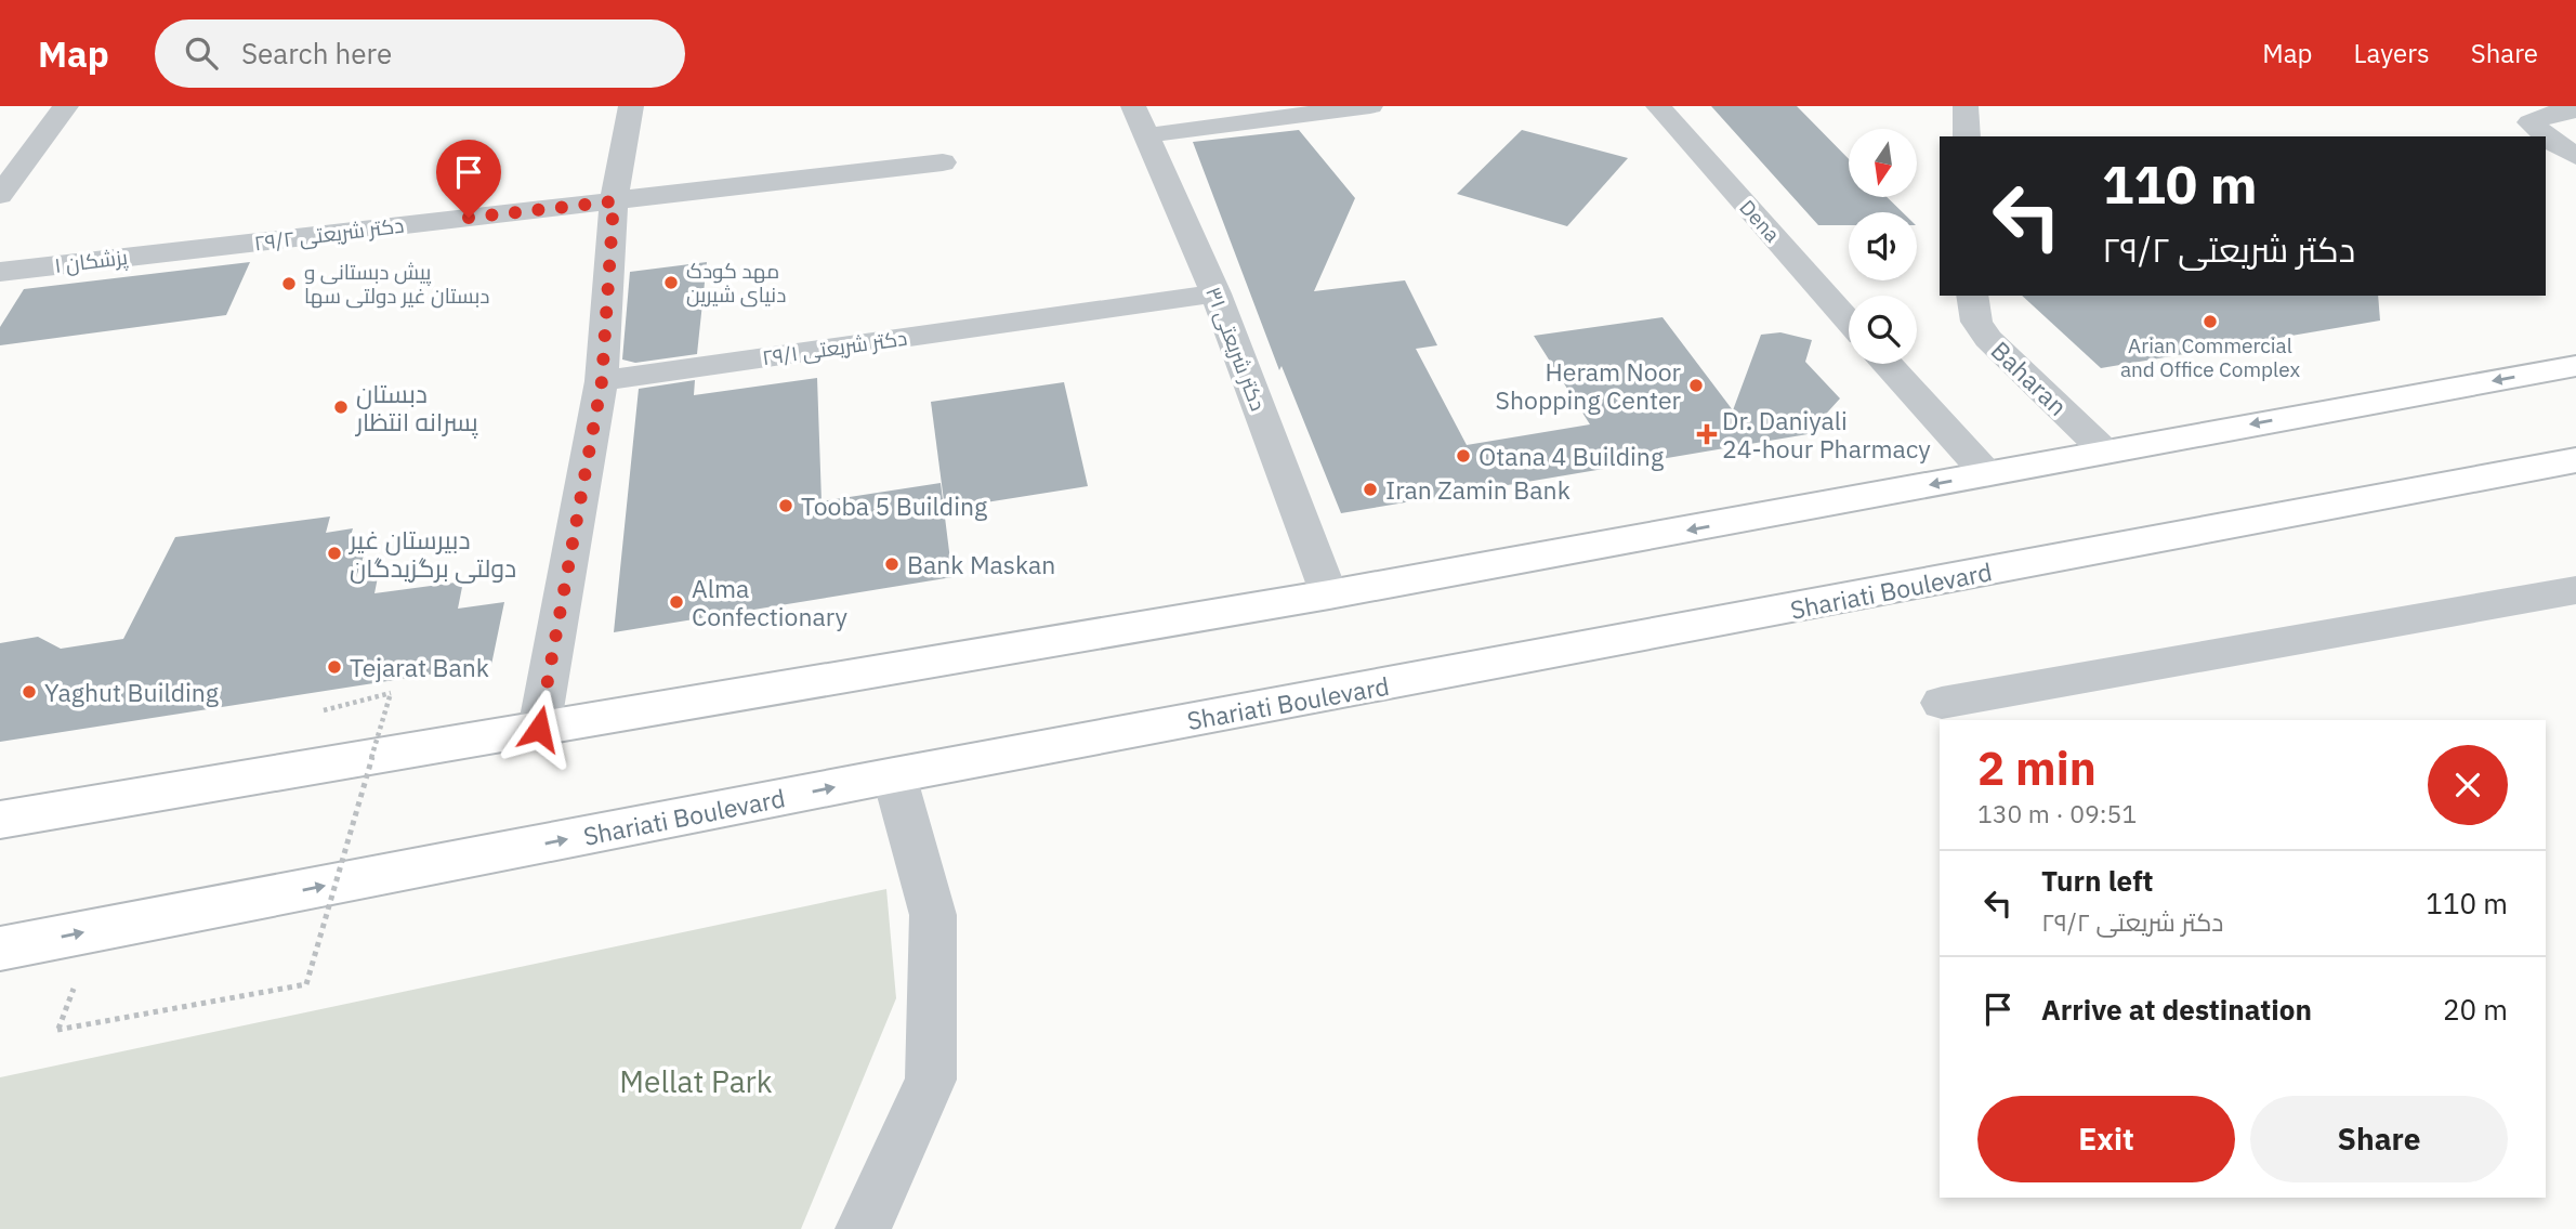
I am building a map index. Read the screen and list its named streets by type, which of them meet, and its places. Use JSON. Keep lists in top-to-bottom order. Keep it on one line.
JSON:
{"streets":{"main road":["Shariati Boulevard"],"street":["Dena","۲۹/۲ دکتر شریعتی","۱ پزشکان","۲۹/۱ دکتر شریعتی","۳۱ دکتر شریعتی","Baharan"]},"crossings":[["۲۹/۲ دکتر شریعتی","۱ پزشکان"],["۲۹/۱ دکتر شریعتی","۳۱ دکتر شریعتی"]],"parks":["Mellat Park"],"places":{"other":["مهد کودک دنیای شیرین","پیش دبستانی و دبستان غیر دولتی سها","Arian Commercial and Office Complex","Heram Noor Shopping Center","دبستان پسرانه انتظار","Otana 4 Building","Iran Zamin Bank","Tooba 5 Building","دبیرستان غیر دولتی برگزیدگان","Bank Maskan","Alma Confectionary","Tejarat Bank","Yaghut Building"],"health":["Dr. Daniyali 24-hour Pharmacy"]},"north":"bottom","page":{"header":"Map","search":"Search here","nav":["Map","Layers","Share"],"turn":["110 m","۲۹/۲ دکتر شریعتی"],"heading":["2 min","130 m · 09:51"],"list":[{"name":"Turn left","note":"۲۹/۲ دکتر شریعتی","value":"110 m"},{"name":"Arrive at destination","value":"20 m"}],"buttons":["Exit","Share"]}}
